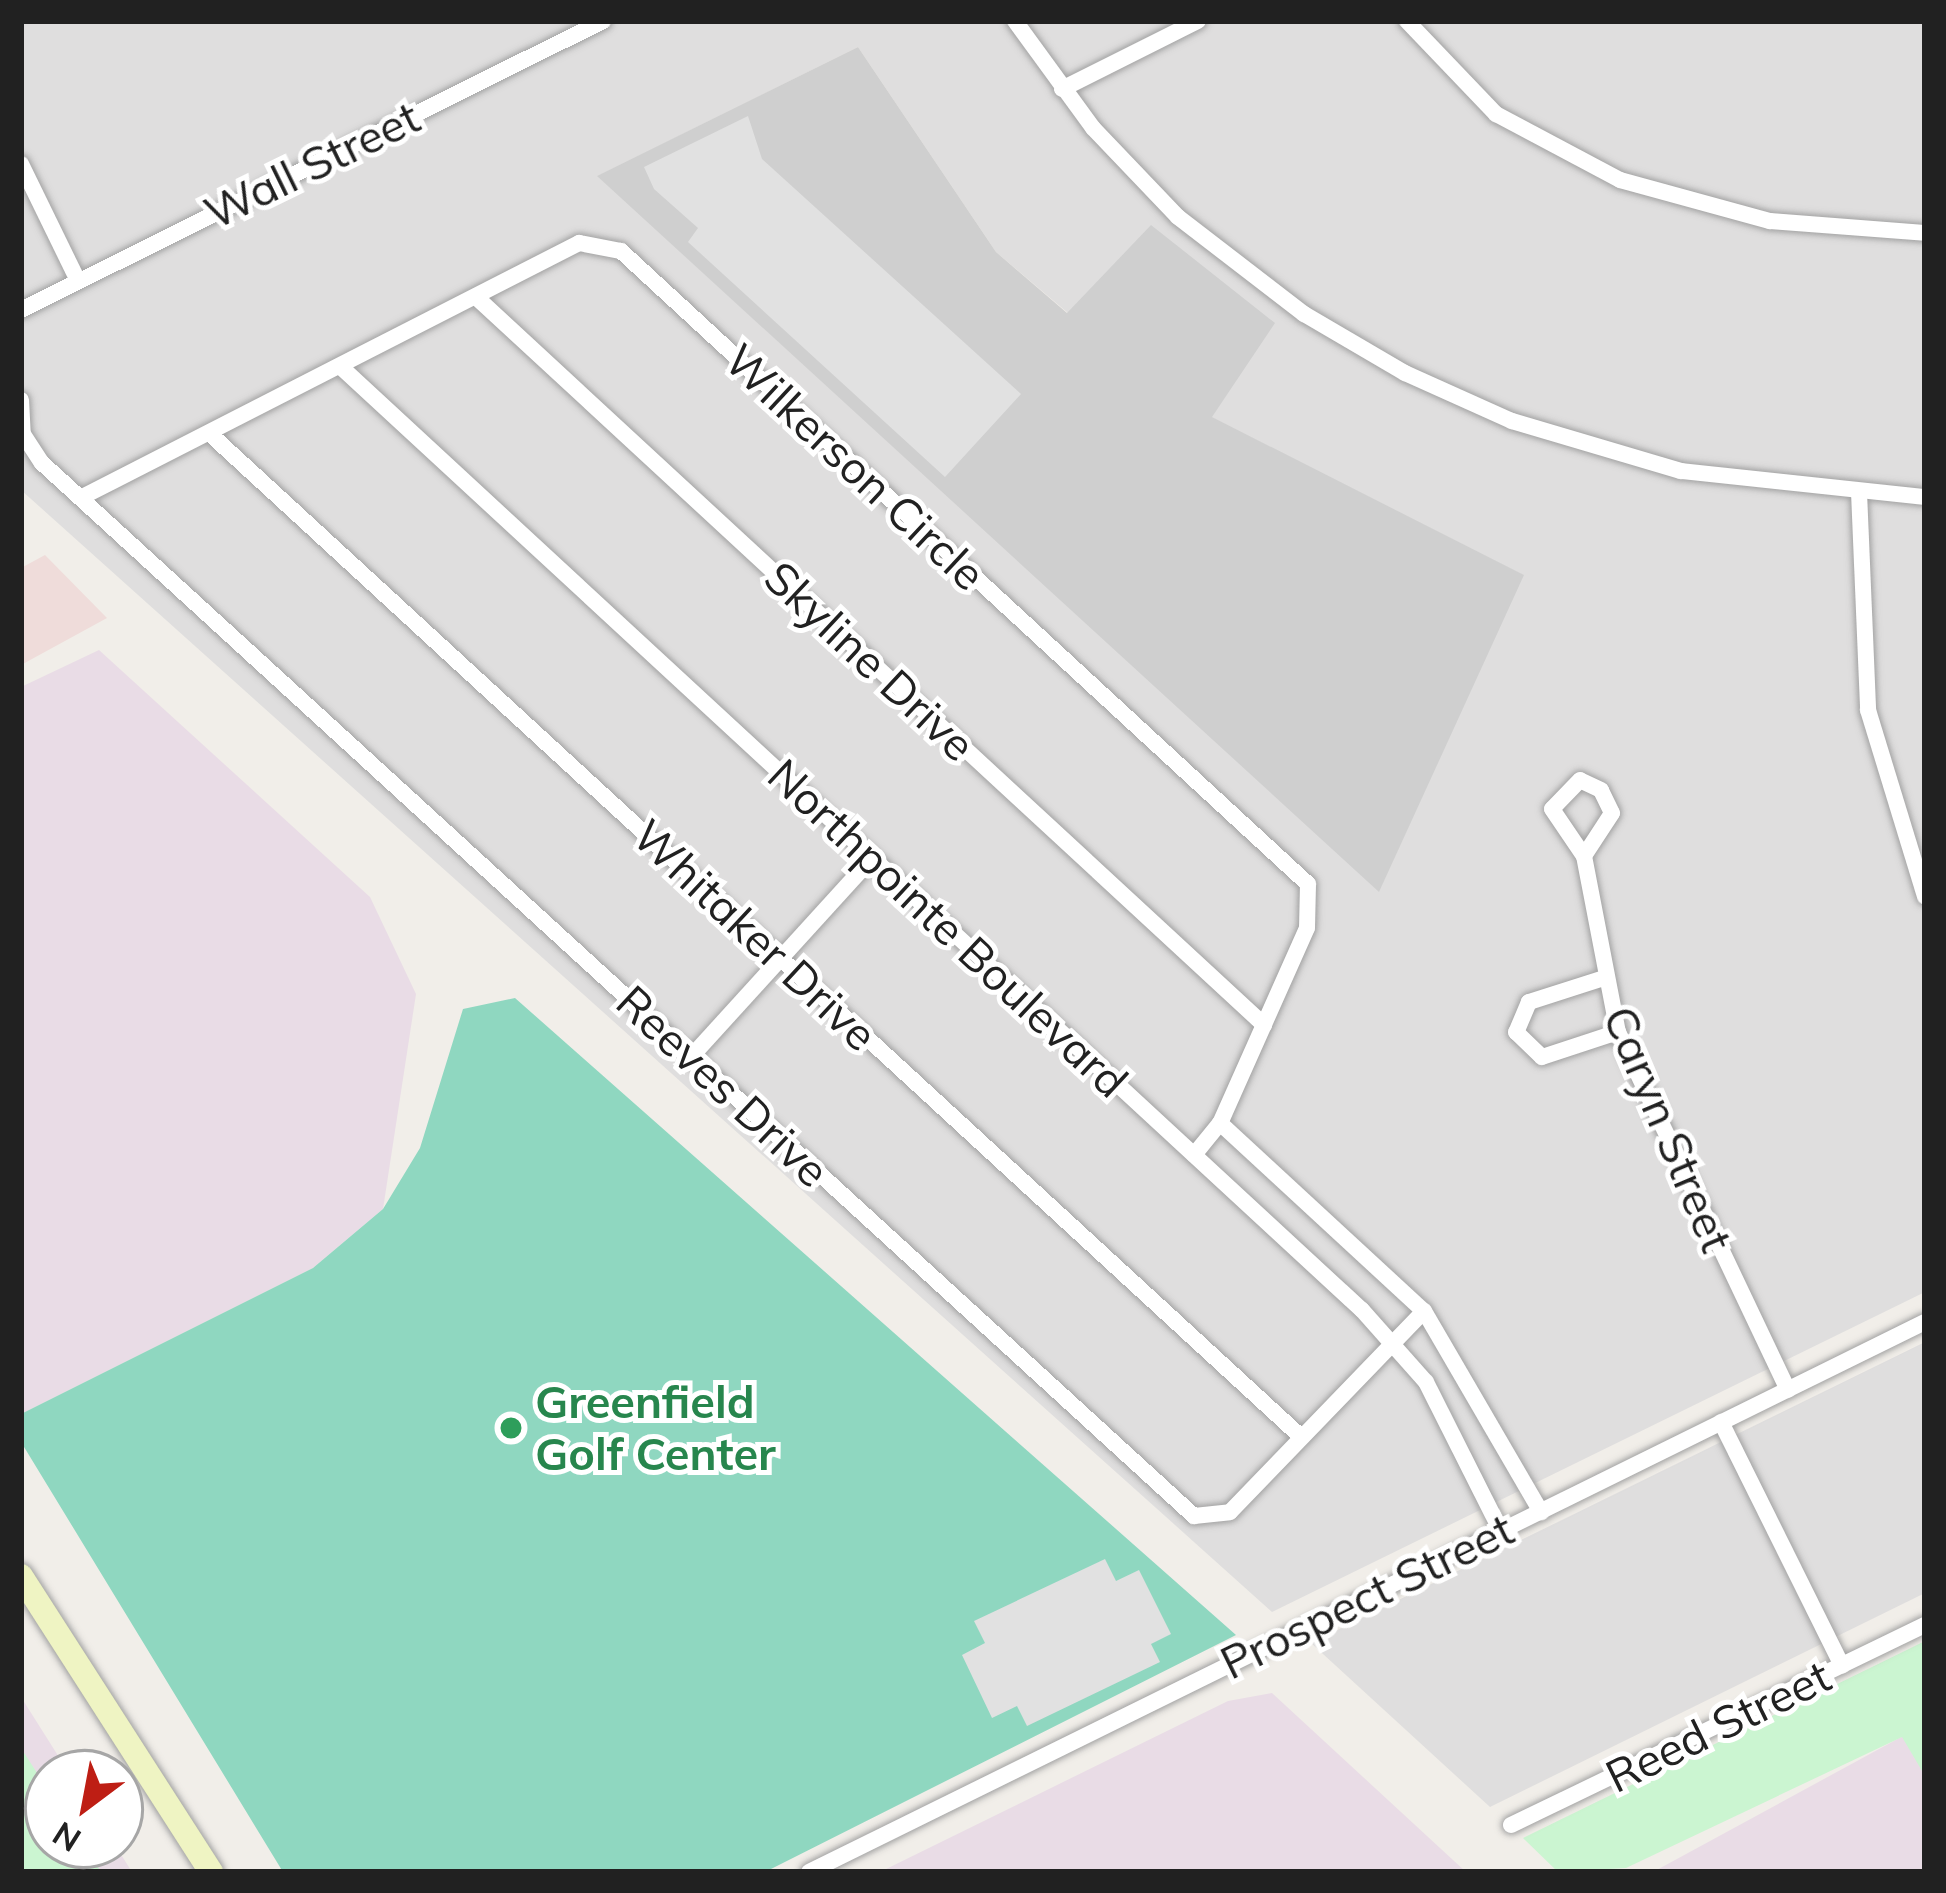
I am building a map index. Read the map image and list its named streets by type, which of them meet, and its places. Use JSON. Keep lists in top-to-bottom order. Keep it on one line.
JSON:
{"streets":{"street":["Wall Street","Wilkerson Circle","Skyline Drive","Northpointe Boulevard","Whitaker Drive","Reeves Drive","Caryn Street","Prospect Street","Reed Street"]},"crossings":[["Wilkerson Circle","Skyline Drive"],["Wilkerson Circle","Northpointe Boulevard"],["Wilkerson Circle","Whitaker Drive"],["Wilkerson Circle","Reeves Drive"],["Northpointe Boulevard","Reeves Drive"],["Northpointe Boulevard","Prospect Street"],["Whitaker Drive","Reeves Drive"],["Caryn Street","Prospect Street"]],"places":["Greenfield Golf Center"],"north":"bottom left"}
